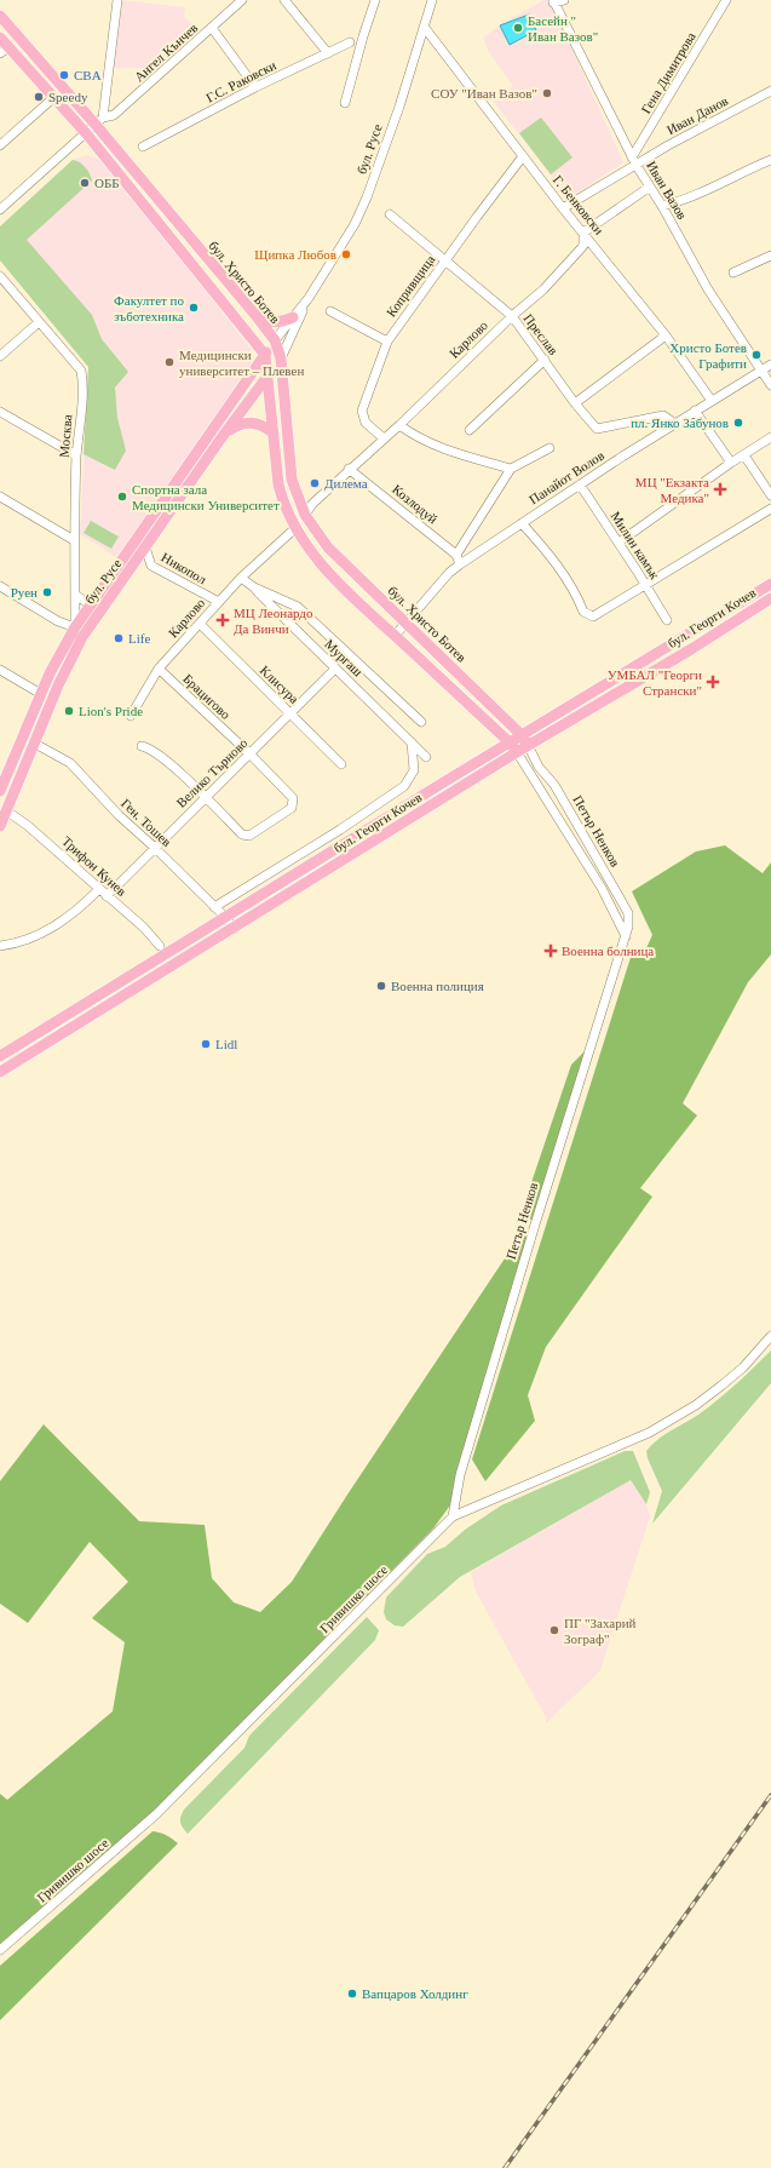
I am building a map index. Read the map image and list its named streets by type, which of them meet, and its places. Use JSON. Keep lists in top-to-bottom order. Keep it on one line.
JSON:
{"streets":{"main road":["бул. Русе","бул. Христо Ботев","бул. Георги Кочев"],"street":["Ангел Кънчев","Гена Димитрова","Г.С. Раковски","Иван Данов","Иван Вазов","Г. Бенковски","Копривщица","Преслав","Карлово","Москва","Панайот Волов","Козлодуй","Милин камък","Никопол","Мургаш","Клисура","Брацигово","Велико Търново","Ген. Тошев","Петър Ненков","Трифон Кунев","Гривишко шосе"]},"crossings":[["Ангел Кънчев","бул. Христо Ботев"],["Гена Димитрова","Иван Данов"],["Гена Димитрова","Иван Вазов"],["Гена Димитрова","Г. Бенковски"],["Иван Данов","Иван Вазов"],["бул. Русе","Г. Бенковски"],["бул. Русе","бул. Христо Ботев"],["бул. Русе","Москва"],["бул. Русе","Никопол"],["бул. Русе","Ген. Тошев"],["бул. Русе","Трифон Кунев"],["Иван Вазов","Панайот Волов"],["Г. Бенковски","Копривщица"],["Г. Бенковски","Карлово"],["Г. Бенковски","Панайот Волов"],["бул. Христо Ботев","Карлово"],["бул. Христо Ботев","Панайот Волов"],["бул. Христо Ботев","бул. Георги Кочев"],["бул. Христо Ботев","Петър Ненков"],["Копривщица","Преслав"],["Копривщица","Карлово"],["Преслав","Карлово"],["Преслав","Панайот Волов"],["Карлово","Козлодуй"],["Карлово","Никопол"],["Карлово","Мургаш"],["Карлово","Клисура"],["Карлово","Брацигово"],["Панайот Волов","Милин камък"],["бул. Георги Кочев","Ген. Тошев"],["бул. Георги Кочев","Петър Ненков"],["Мургаш","Велико Търново"],["Клисура","Велико Търново"],["Брацигово","Велико Търново"],["Велико Търново","Ген. Тошев"],["Велико Търново","Трифон Кунев"],["Петър Ненков","Гривишко шосе"]],"places":{"other":["Басейн \" Иван Вазов\"","CBA","СОУ \"Иван Вазов\"","Speedy","ОББ","Щипка Любов","Факултет по зъботехника","Христо Ботев Графити","Медицински университет – Плевен","пл. Янко Забунов","Дилема","Спортна зала Медицински Университет","Руен","Life","Lion's Pride","Военна полиция","Lidl","ПГ \"Захарий Зограф\"","Вапцаров Холдинг"],"health":["МЦ \"Екзакта Медика\"","МЦ Леонардо Да Винчи","УМБАЛ \"Георги Странски\"","Военна болница"]}}
